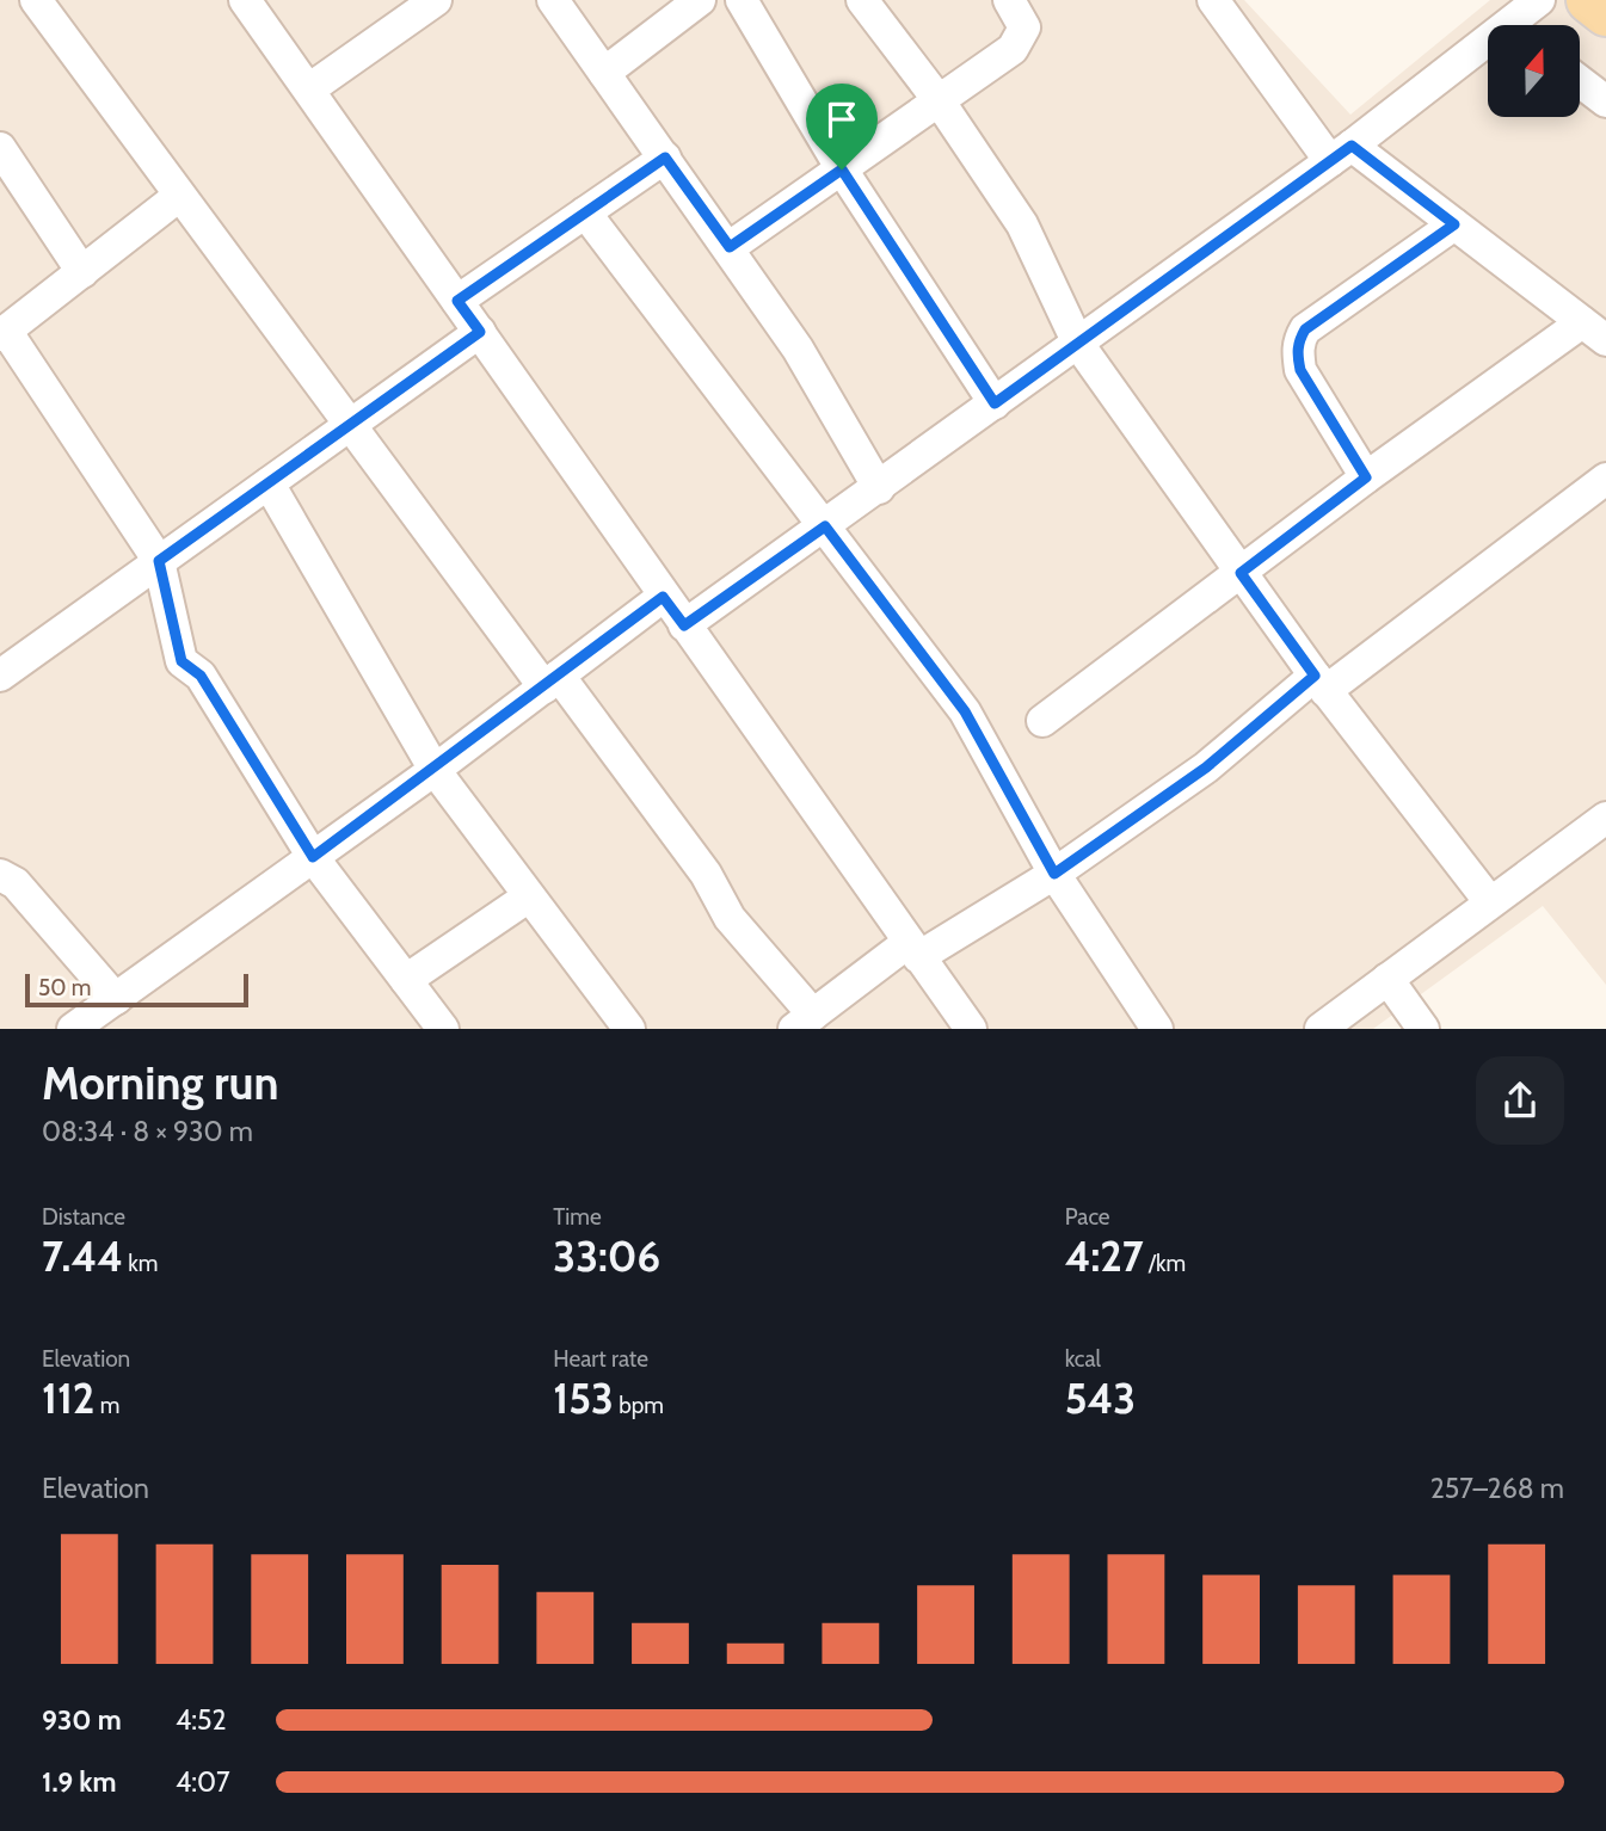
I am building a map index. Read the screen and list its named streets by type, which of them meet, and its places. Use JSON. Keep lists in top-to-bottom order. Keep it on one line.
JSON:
{"scale_bar":"50 m","north":"top","page":{"scale":"50 m","heading":["Morning run","08:34 · 8 × 930 m"],"stats":[["Distance","7.44 km"],["Time","33:06"],["Pace","4:27 /km"],["Elevation","112 m"],["Heart rate","153 bpm"],["kcal","543"]],"chart":["Elevation","257–268 m"],"list":[{"name":"930 m","note":"4:52"},{"name":"1.9 km","note":"4:07"}]}}
